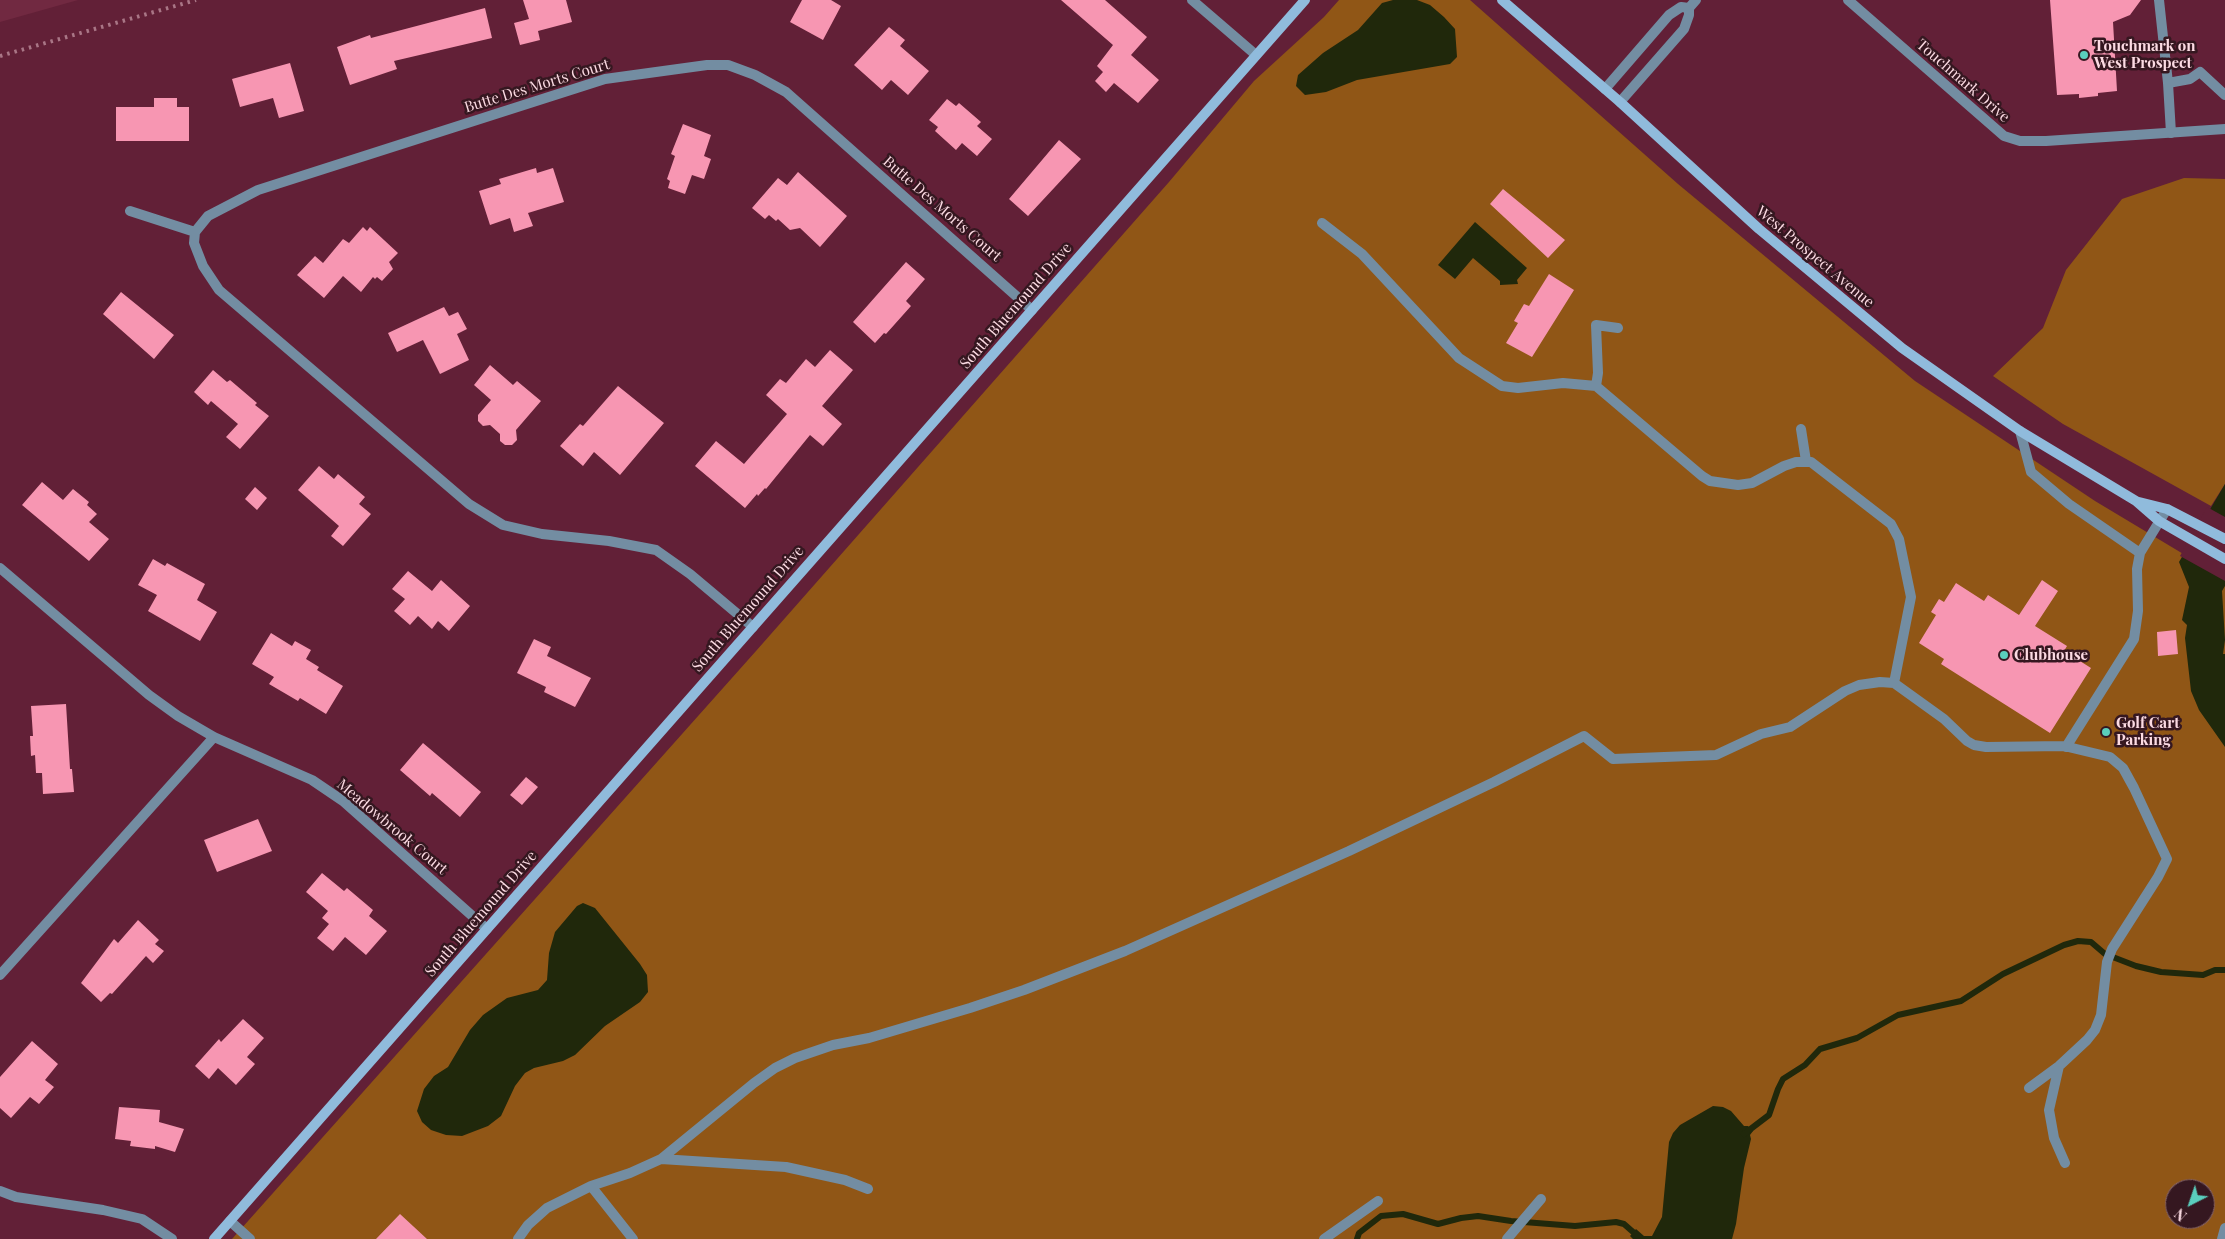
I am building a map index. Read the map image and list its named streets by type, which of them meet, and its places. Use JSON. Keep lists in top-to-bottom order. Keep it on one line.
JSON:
{"streets":{"main road":["West Prospect Avenue","South Bluemound Drive"],"street":["Touchmark Drive","Butte Des Morts Court","Meadowbrook Court"]},"crossings":[["Butte Des Morts Court","South Bluemound Drive"],["South Bluemound Drive","Meadowbrook Court"]],"places":["Touchmark on West Prospect","Clubhouse","Golf Cart Parking"],"north":"bottom left"}
